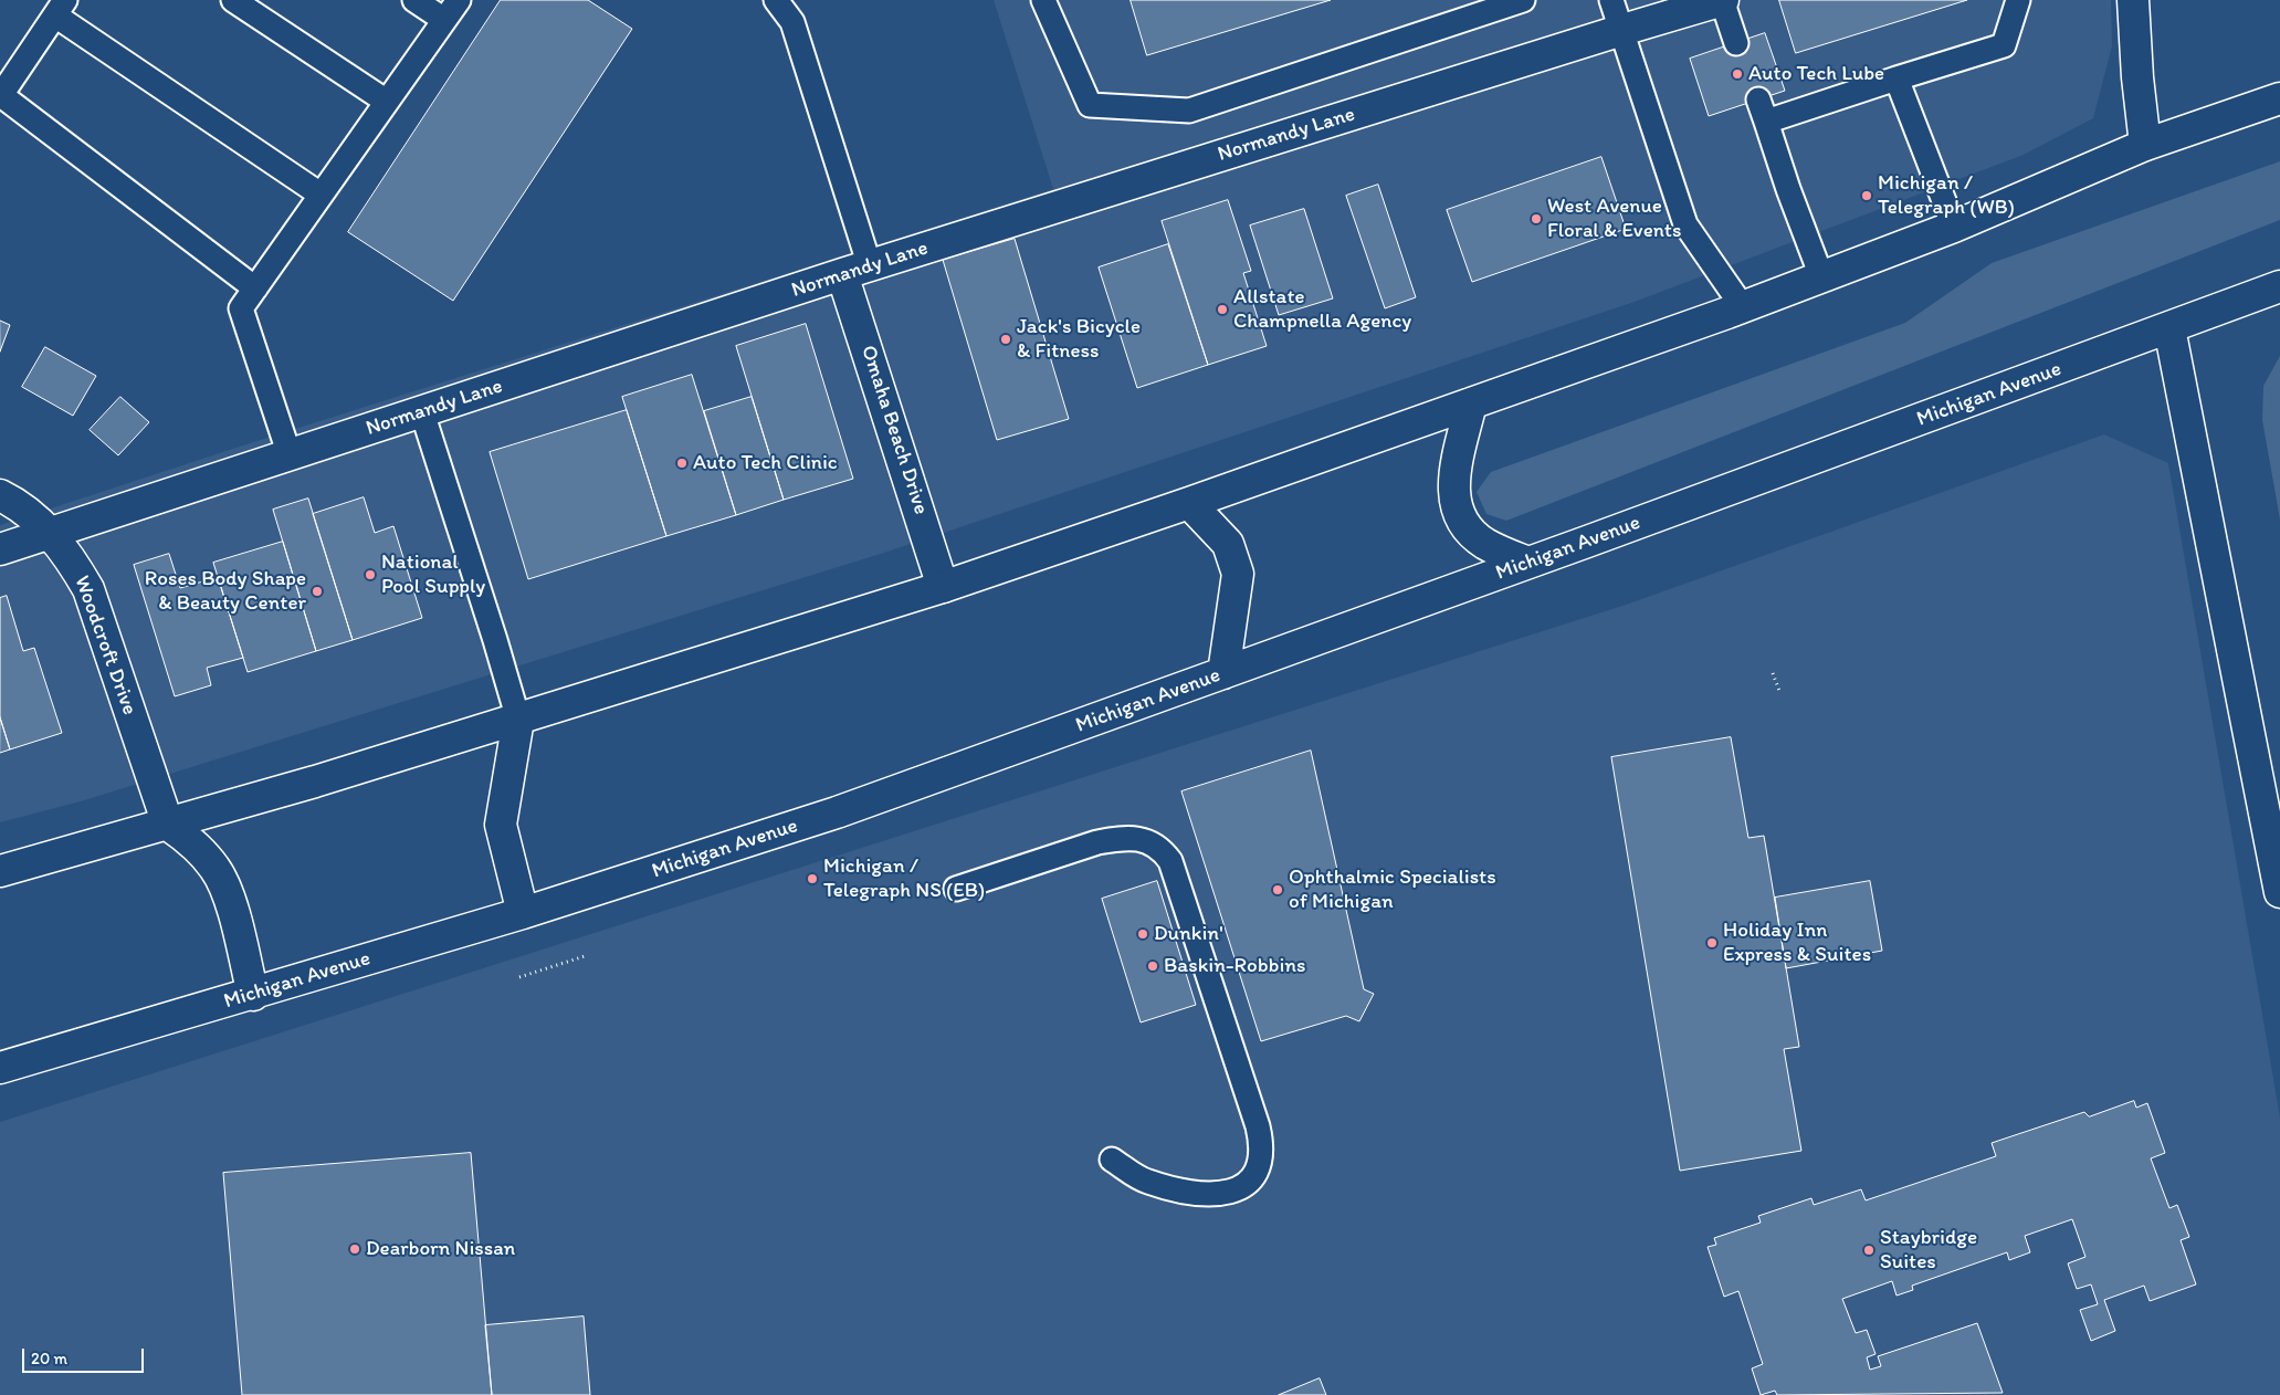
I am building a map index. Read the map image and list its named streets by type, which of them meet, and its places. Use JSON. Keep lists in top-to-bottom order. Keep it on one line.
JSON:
{"streets":{"main road":["Normandy Lane","Michigan Avenue","Omaha Beach Drive","Woodcroft Drive"]},"crossings":[["Normandy Lane","Omaha Beach Drive"],["Normandy Lane","Woodcroft Drive"]],"places":["Auto Tech Lube","Michigan / Telegraph (WB)","West Avenue Floral & Events","Allstate Champnella Agency","Jack's Bicycle & Fitness","Auto Tech Clinic","National Pool Supply","Roses Body Shape & Beauty Center","Michigan / Telegraph NS (EB)","Ophthalmic Specialists of Michigan","Dunkin'","Holiday Inn Express & Suites","Baskin-Robbins","Dearborn Nissan","Staybridge Suites"],"scale_bar":"20 m"}
